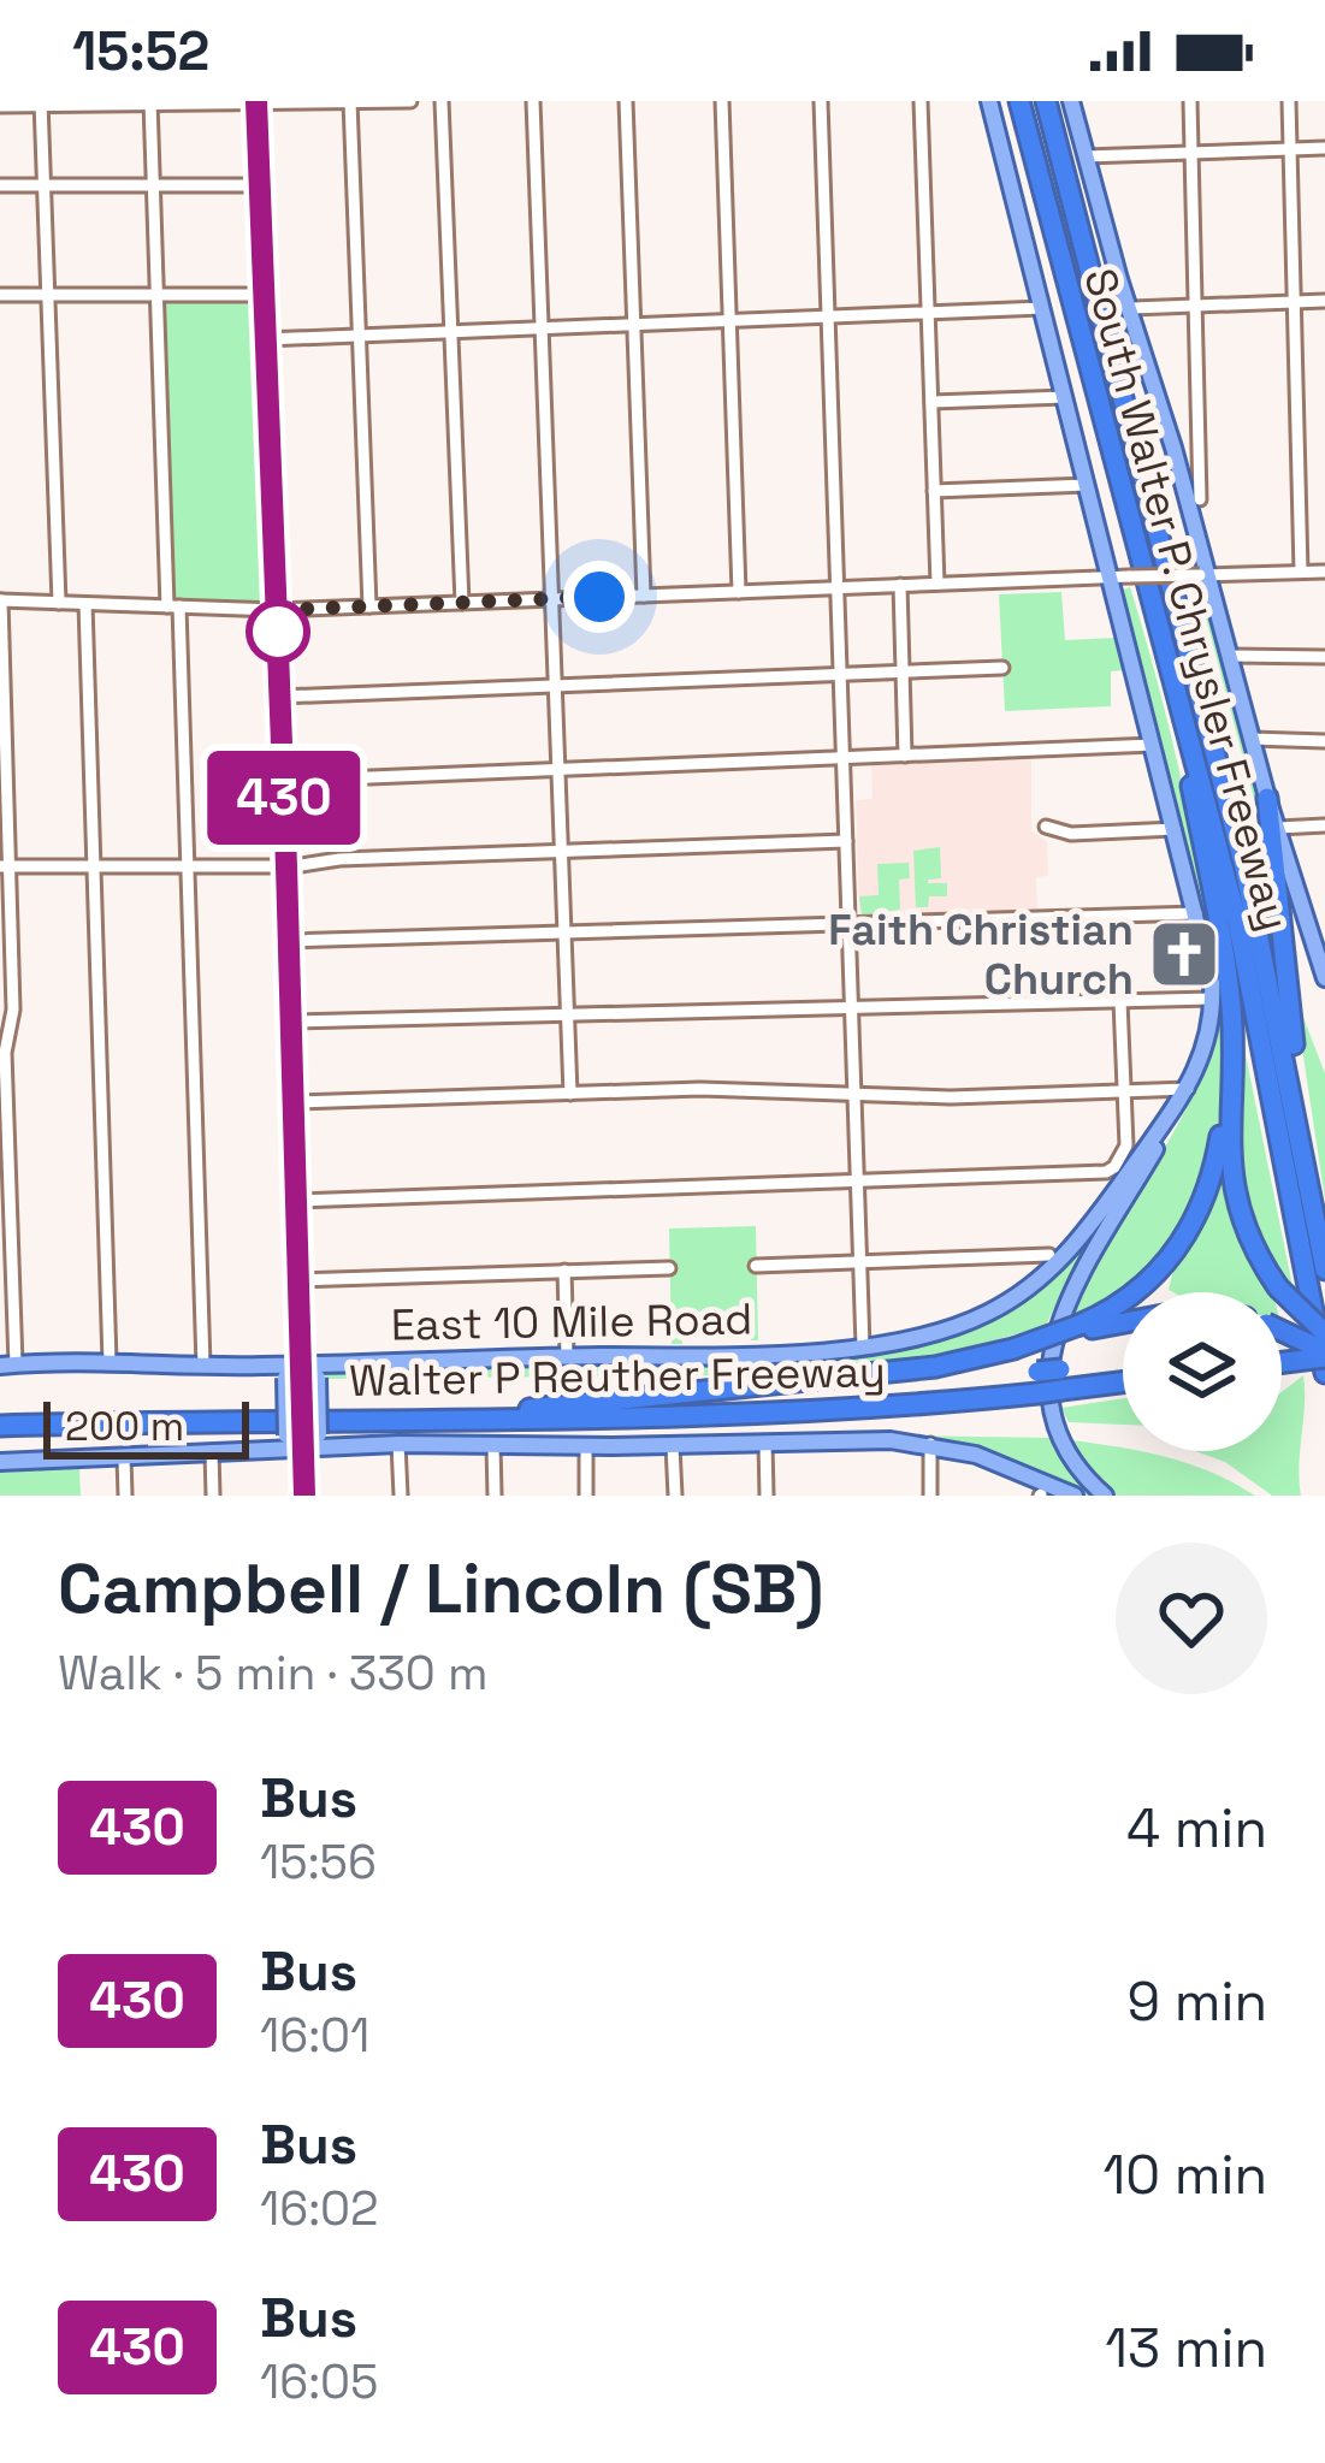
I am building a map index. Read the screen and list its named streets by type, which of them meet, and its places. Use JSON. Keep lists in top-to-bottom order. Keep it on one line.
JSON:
{"streets":{"highway":["South Walter P. Chrysler Freeway","Walter P Reuther Freeway"],"main road":["East 10 Mile Road"]},"places":{"church":["Faith Christian Church"]},"lines":["bus line 430"],"scale_bar":"200 m","page":{"status":"15:52","on_map":"430","scale":"200 m","heading":["Campbell / Lincoln (SB)","Walk · 5 min · 330 m"],"list":[{"mark":"430","name":"Bus","note":"15:56","value":"4 min"},{"mark":"430","name":"Bus","note":"16:01","value":"9 min"},{"mark":"430","name":"Bus","note":"16:02","value":"10 min"},{"mark":"430","name":"Bus","note":"16:05","value":"13 min"}]}}
